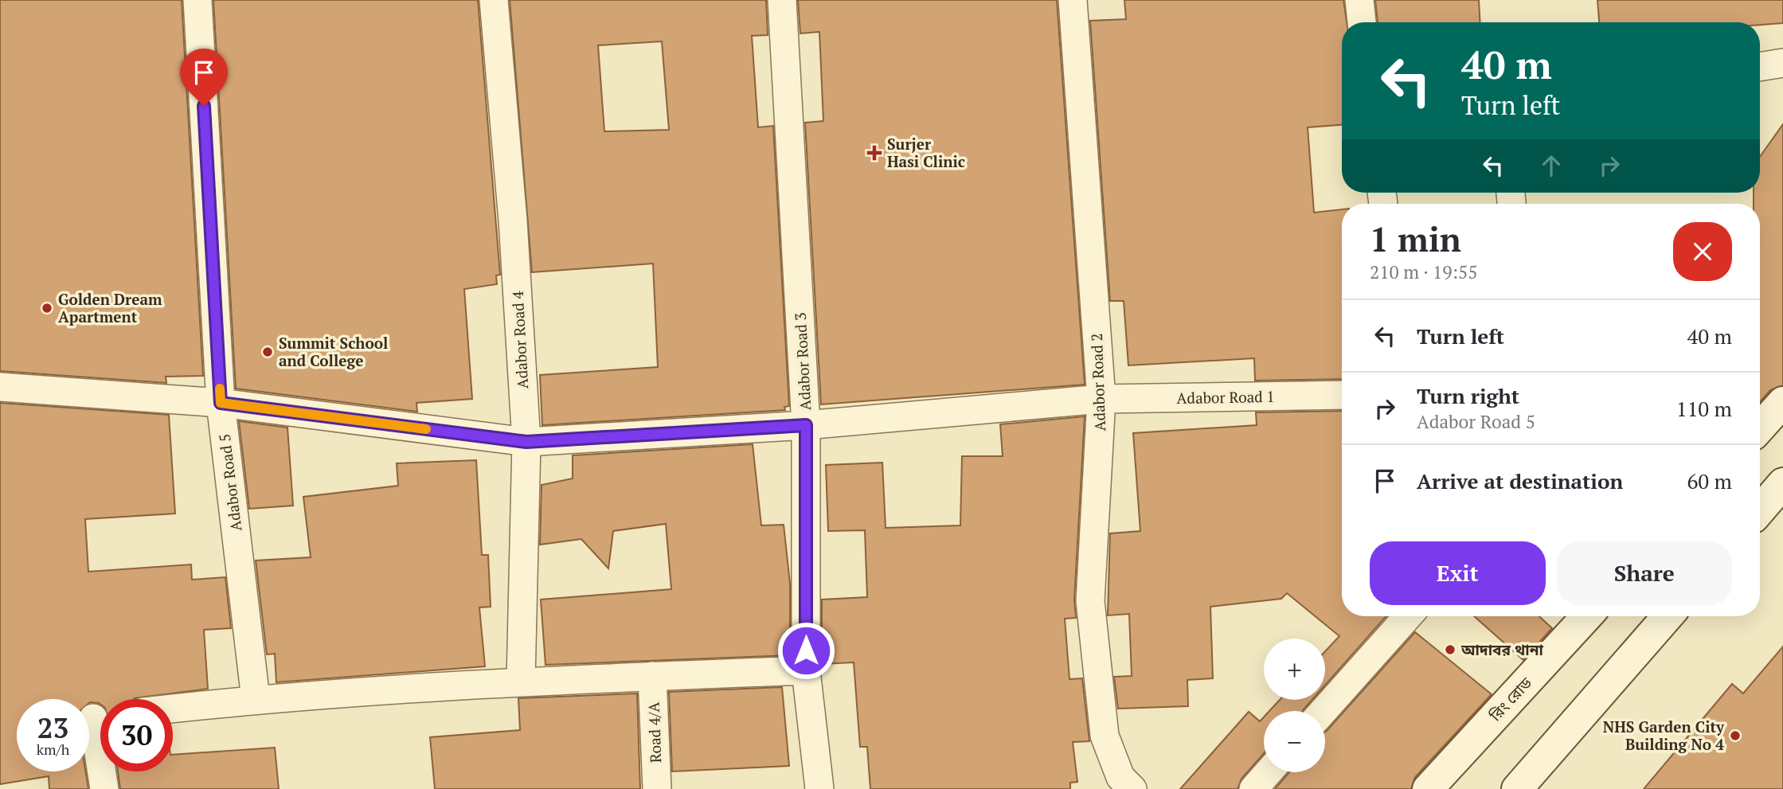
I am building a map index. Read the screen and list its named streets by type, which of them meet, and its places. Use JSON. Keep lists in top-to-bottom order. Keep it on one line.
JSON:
{"streets":{"main road":["রিং রোড"],"street":["Adabor Road 4","Adabor Road 3","Adabor Road 2","Adabor Road 1","Adabor Road 5","Road 4/A"]},"crossings":[["Adabor Road 4","Adabor Road 1"],["Adabor Road 3","Adabor Road 1"],["Adabor Road 2","Adabor Road 1"],["Adabor Road 1","Adabor Road 5"]],"places":{"health":["Surjer Hasi Clinic"],"other":["Golden Dream Apartment","Summit School and College","আদাবর থানা","NHS Garden City Building No 4"]},"page":{"turn":["40 m","Turn left"],"heading":["1 min","210 m · 19:55"],"list":[{"name":"Turn left","value":"40 m"},{"name":"Turn right","note":"Adabor Road 5","value":"110 m"},{"name":"Arrive at destination","value":"60 m"}],"buttons":["Exit","Share"],"map_buttons":["+","−"],"speed":"23 km/h","limit":"30"}}
